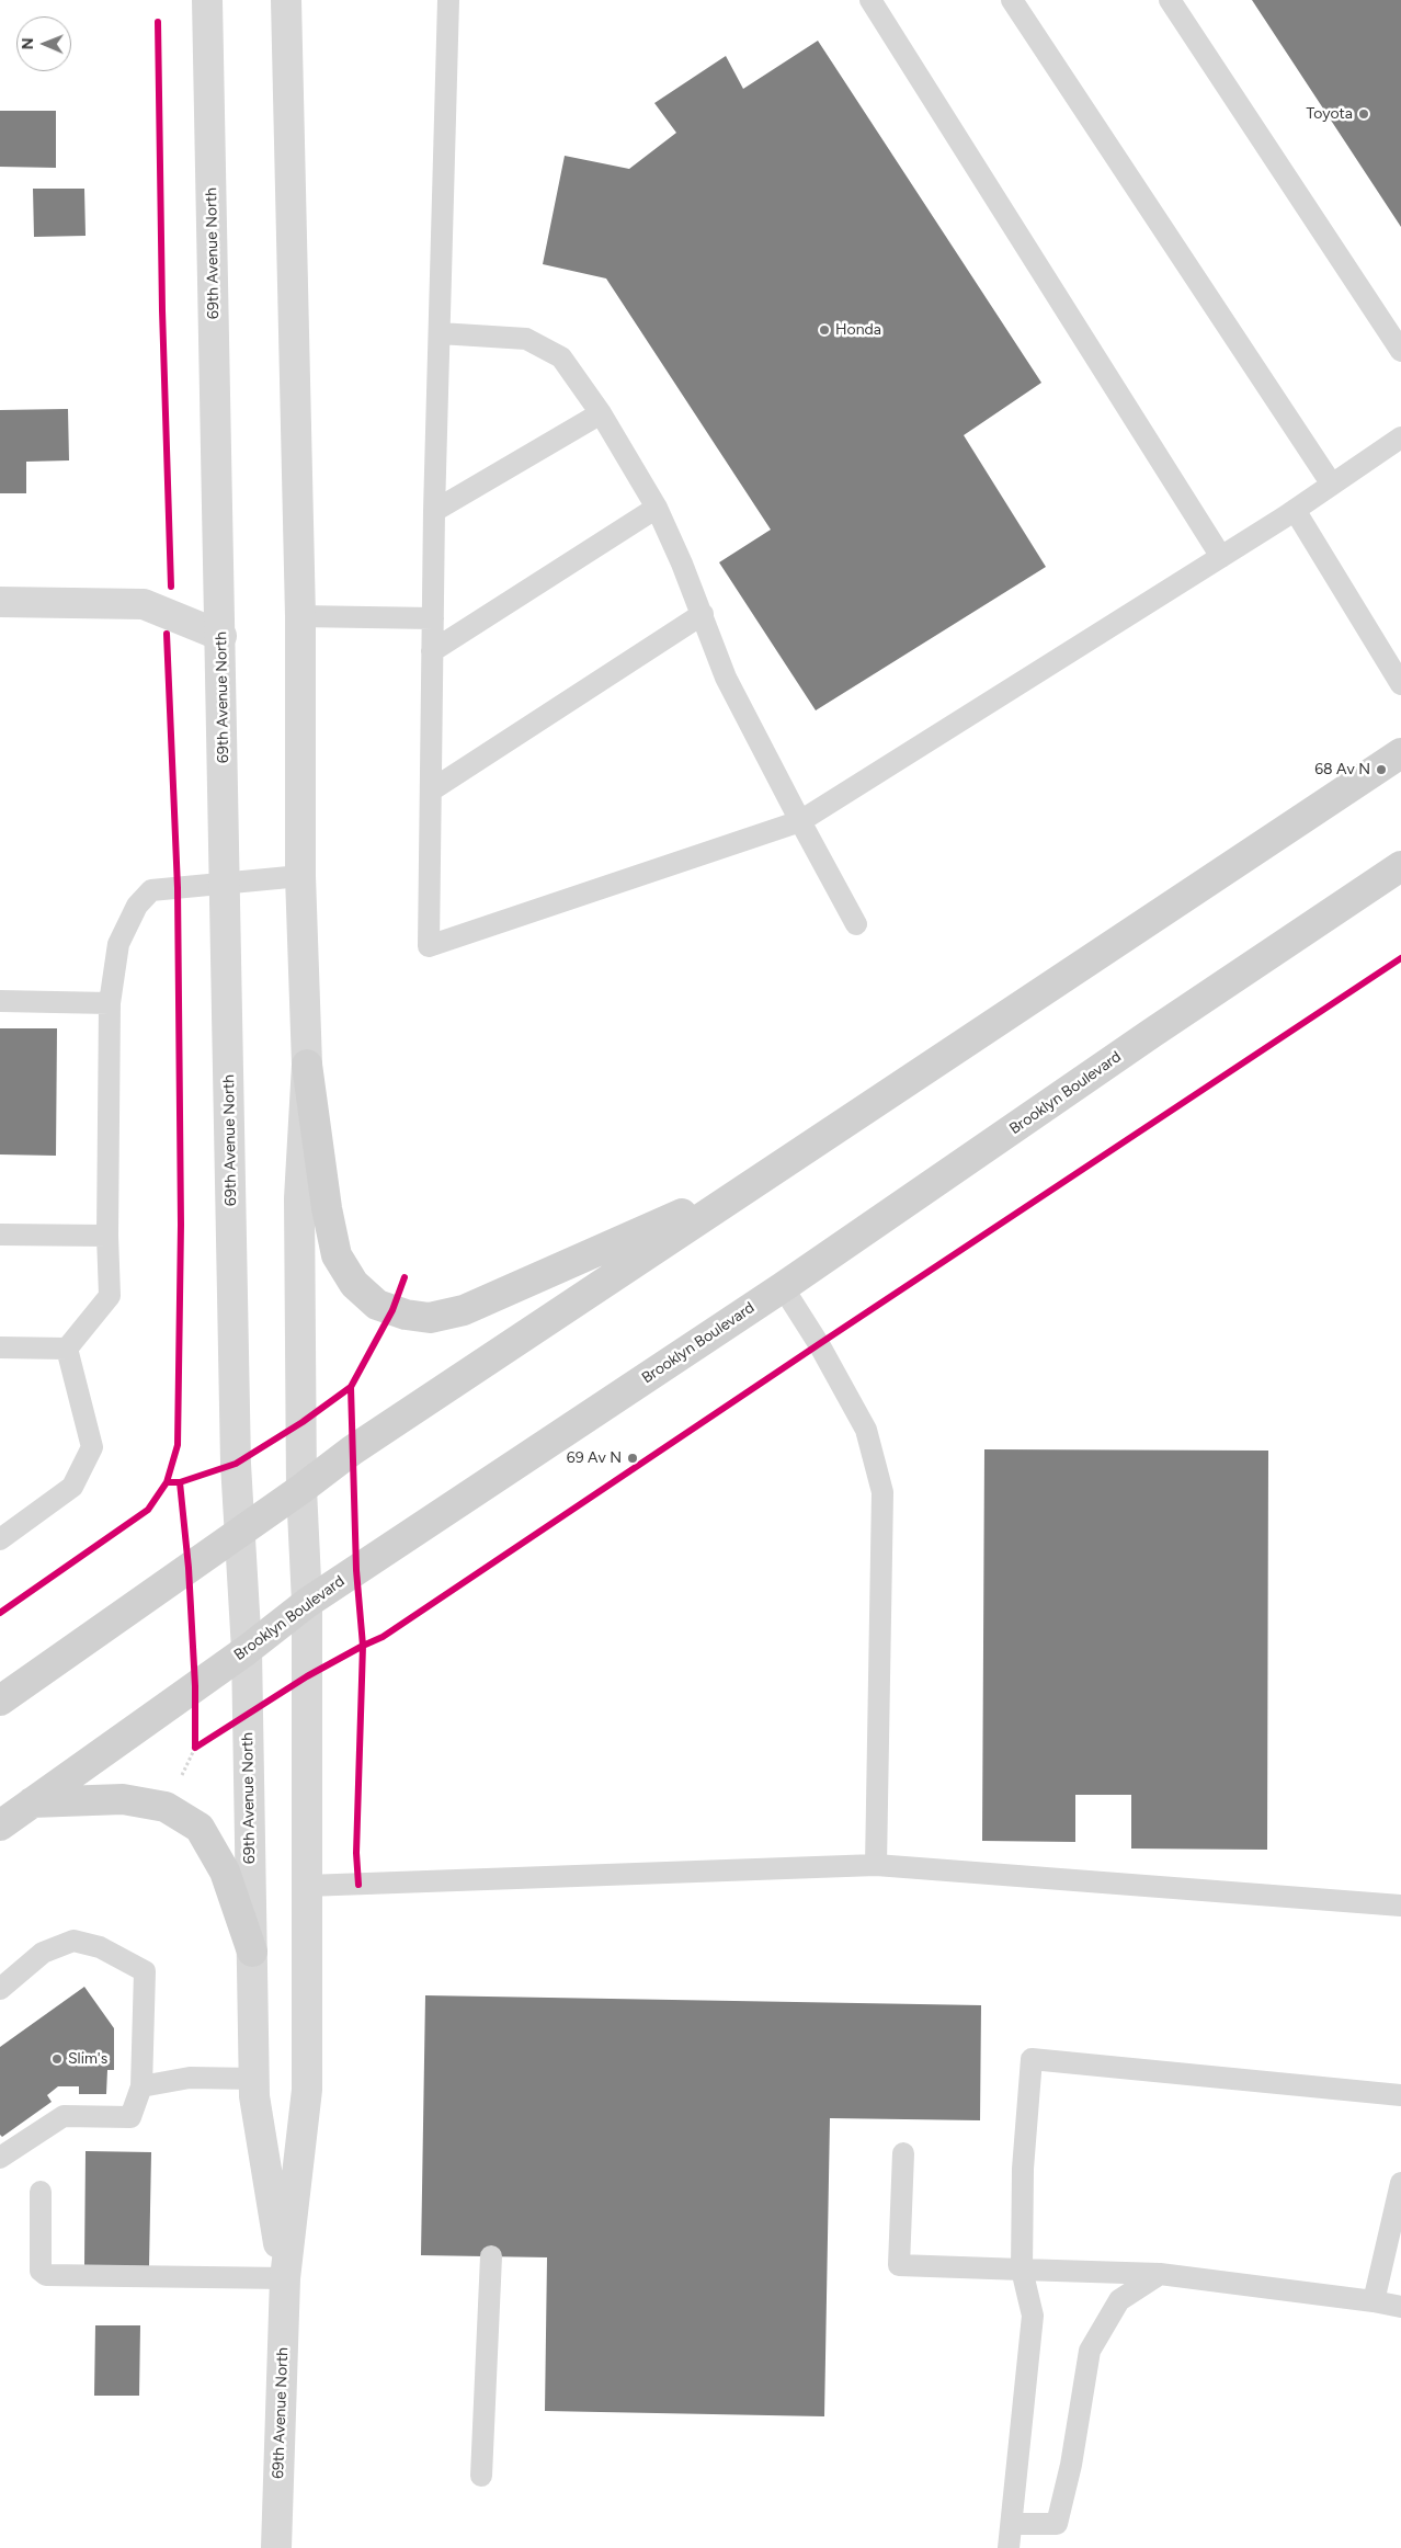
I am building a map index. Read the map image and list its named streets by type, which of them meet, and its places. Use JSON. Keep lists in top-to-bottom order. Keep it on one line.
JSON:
{"streets":{"main road":["Brooklyn Boulevard"],"street":["69th Avenue North"]},"crossings":[["69th Avenue North","Brooklyn Boulevard"]],"places":["Toyota","Honda","68 Av N","69 Av N","Slim's"],"north":"left"}
